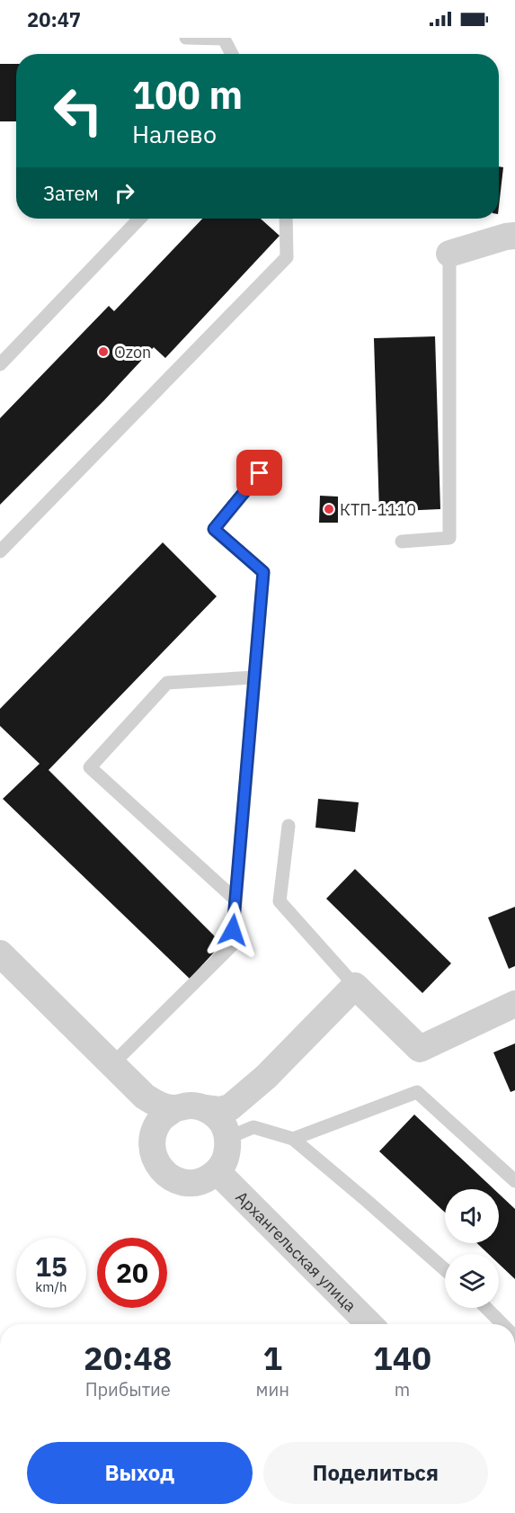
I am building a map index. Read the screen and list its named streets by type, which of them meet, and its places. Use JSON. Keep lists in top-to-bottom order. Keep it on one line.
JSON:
{"streets":{"street":["Архангельская улица"]},"places":["Ozon","КТП-1110"],"page":{"status":"20:47","turn":["100 m","Налево"],"then":"Затем","speed":"15 km/h","limit":"20","eta":["20:48","Прибытие","1","мин","140","m"],"buttons":["Выход","Поделиться"]}}
